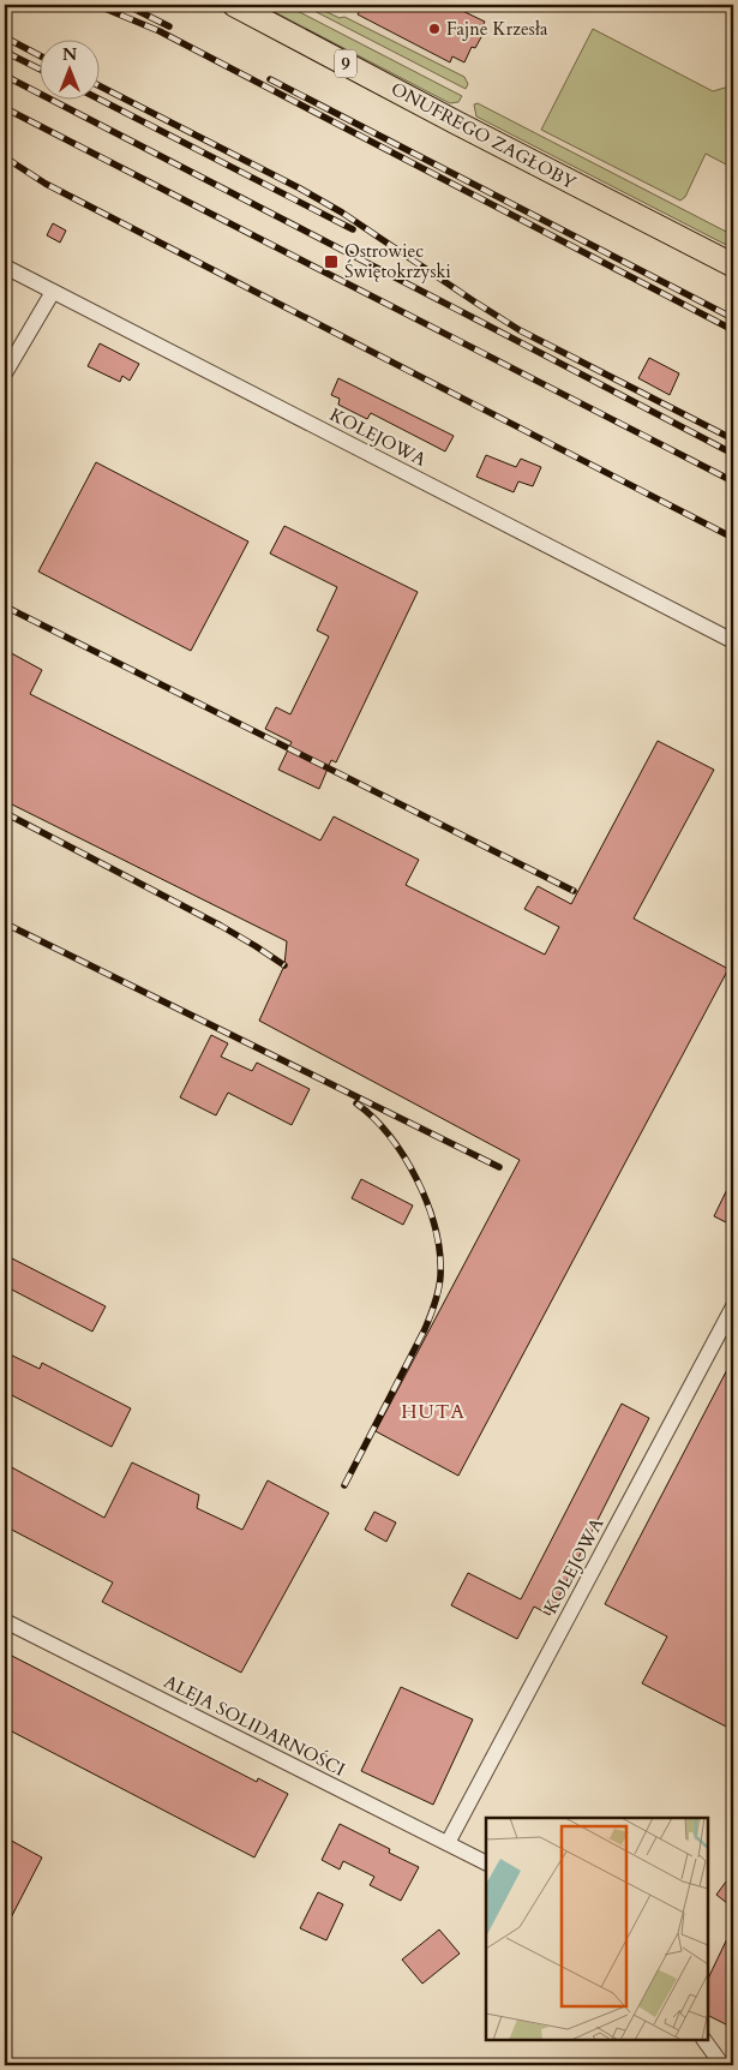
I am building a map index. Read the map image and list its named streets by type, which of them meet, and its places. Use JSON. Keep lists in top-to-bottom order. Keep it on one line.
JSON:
{"streets":{"main road":["9","ONUFREGO ZAGŁOBY"],"street":["KOLEJOWA","ALEJA SOLIDARNOŚCI"]},"crossings":[["KOLEJOWA","ALEJA SOLIDARNOŚCI"]],"districts":["HUTA"],"places":{"other":["Fajne Krzesła"],"transit":["Ostrowiec Świętokrzyski"]},"north":"top"}
